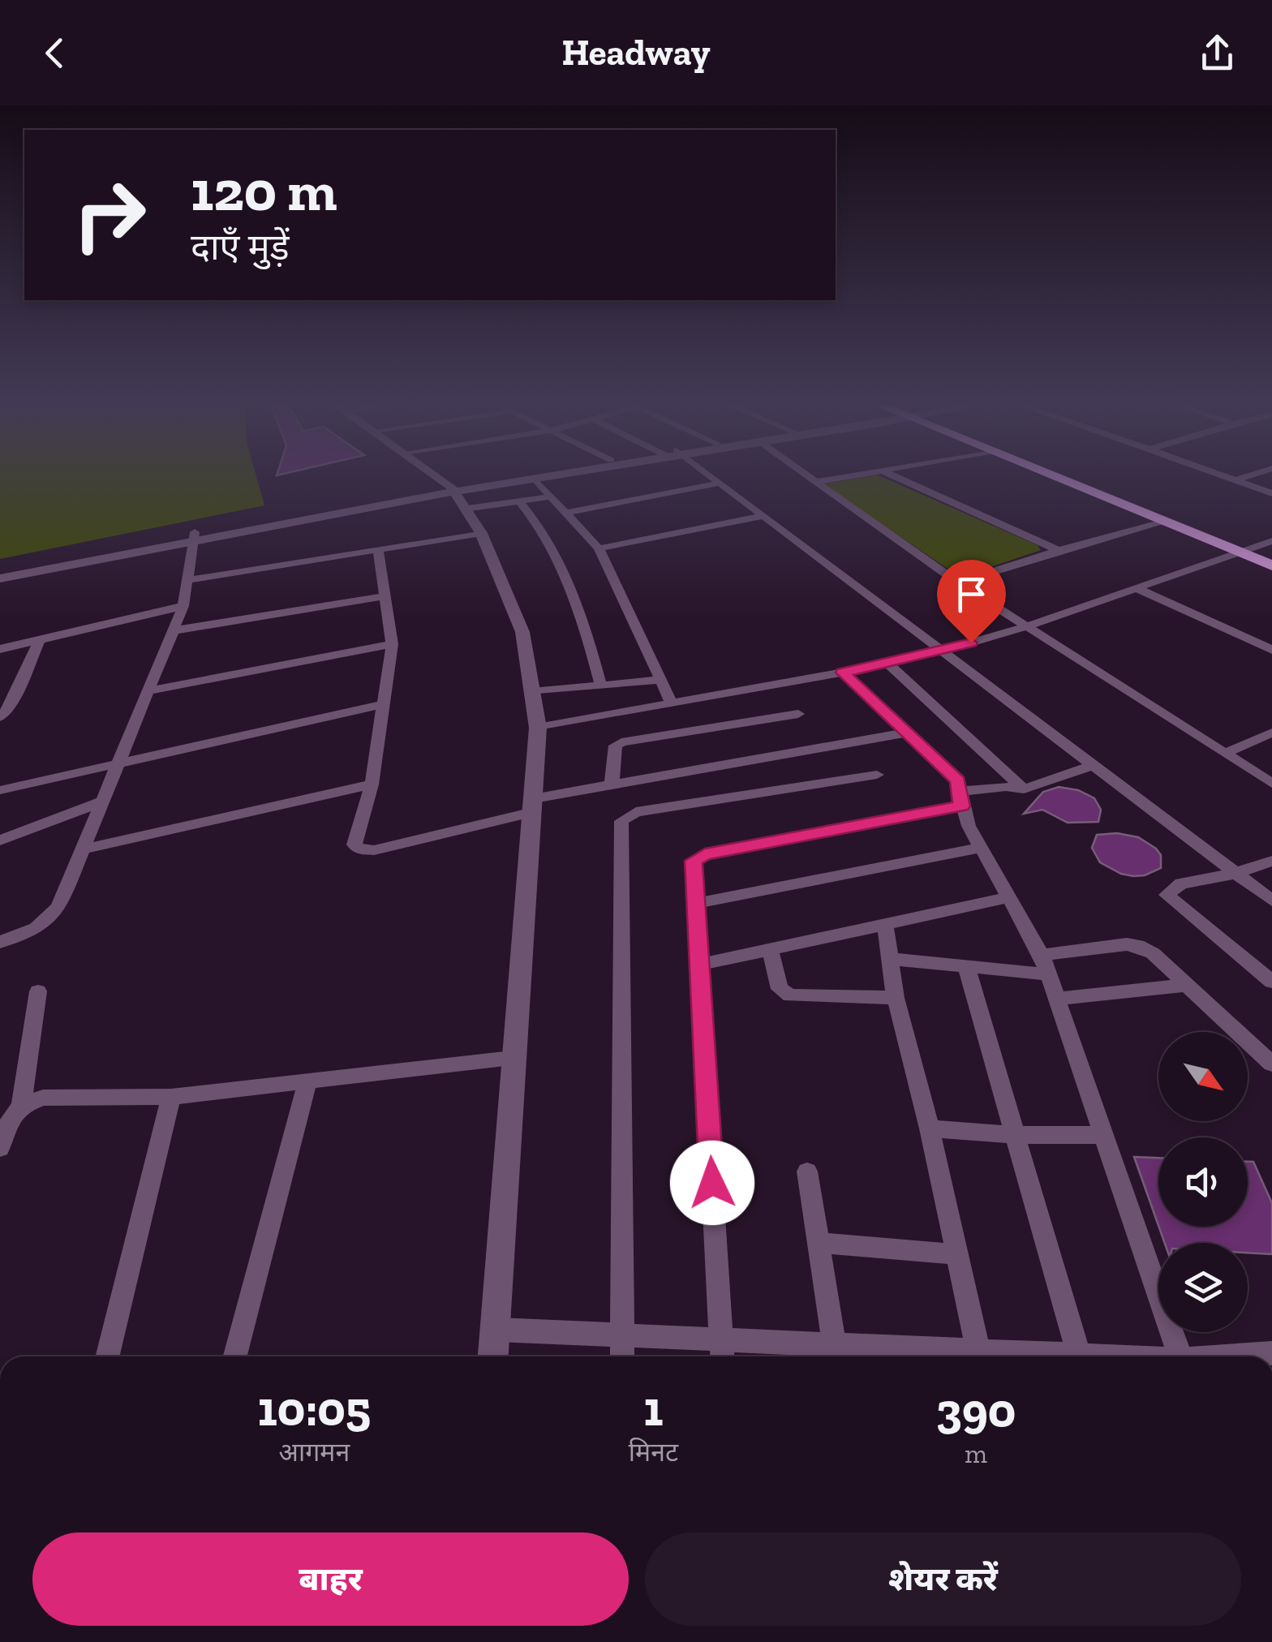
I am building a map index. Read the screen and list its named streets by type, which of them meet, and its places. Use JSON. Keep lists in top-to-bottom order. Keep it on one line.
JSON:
{"north":"bottom right","page":{"header":"Headway","turn":["120 m","दाएँ मुड़ें"],"eta":["10:05","आगमन","1","मिनट","390","m"],"buttons":["बाहर","शेयर करें"]}}
